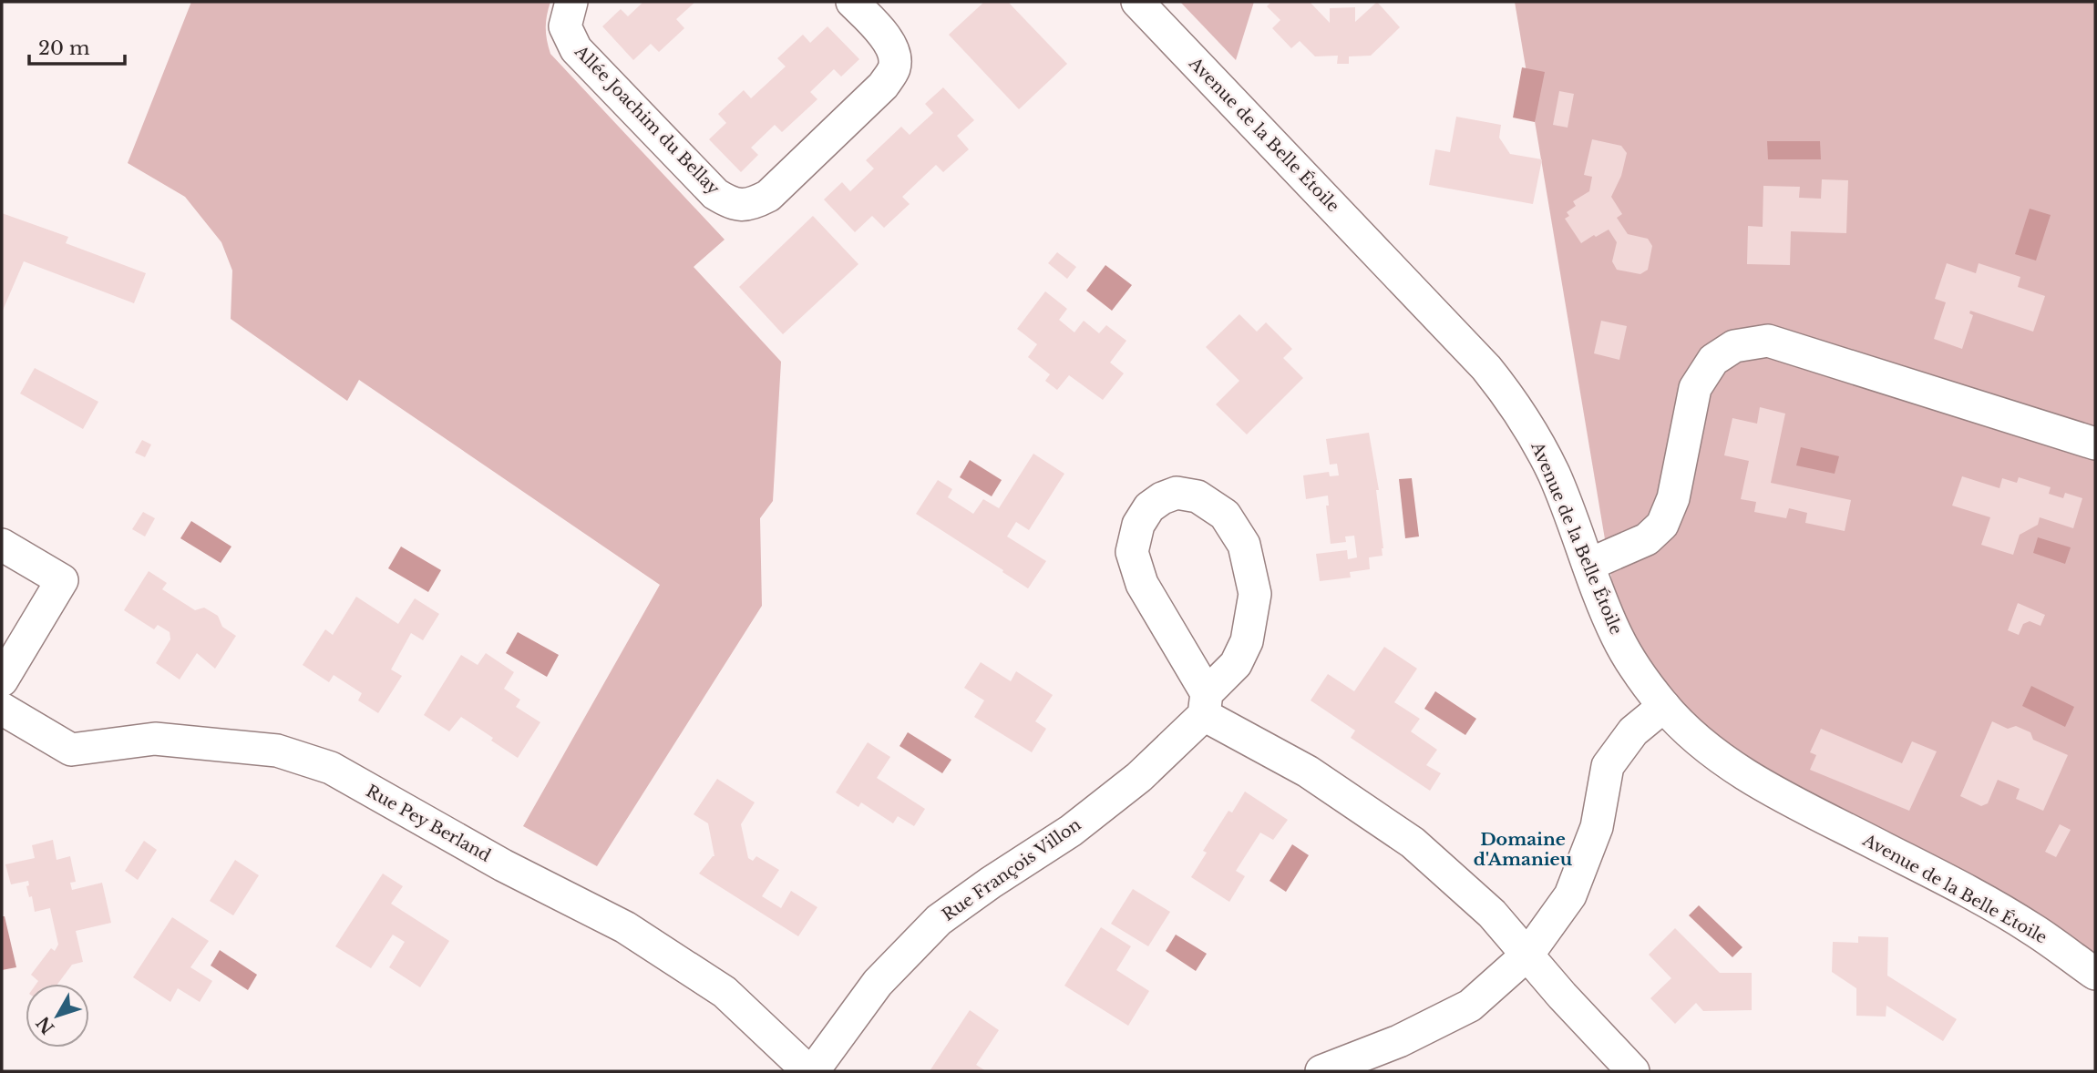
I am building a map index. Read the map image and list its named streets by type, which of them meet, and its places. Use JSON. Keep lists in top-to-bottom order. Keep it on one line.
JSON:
{"streets":{"street":["Allée Joachim du Bellay","Avenue de la Belle Étoile","Rue Pey Berland","Rue François Villon"]},"districts":["Domaine d'Amanieu"],"scale_bar":"20 m","north":"bottom left"}
